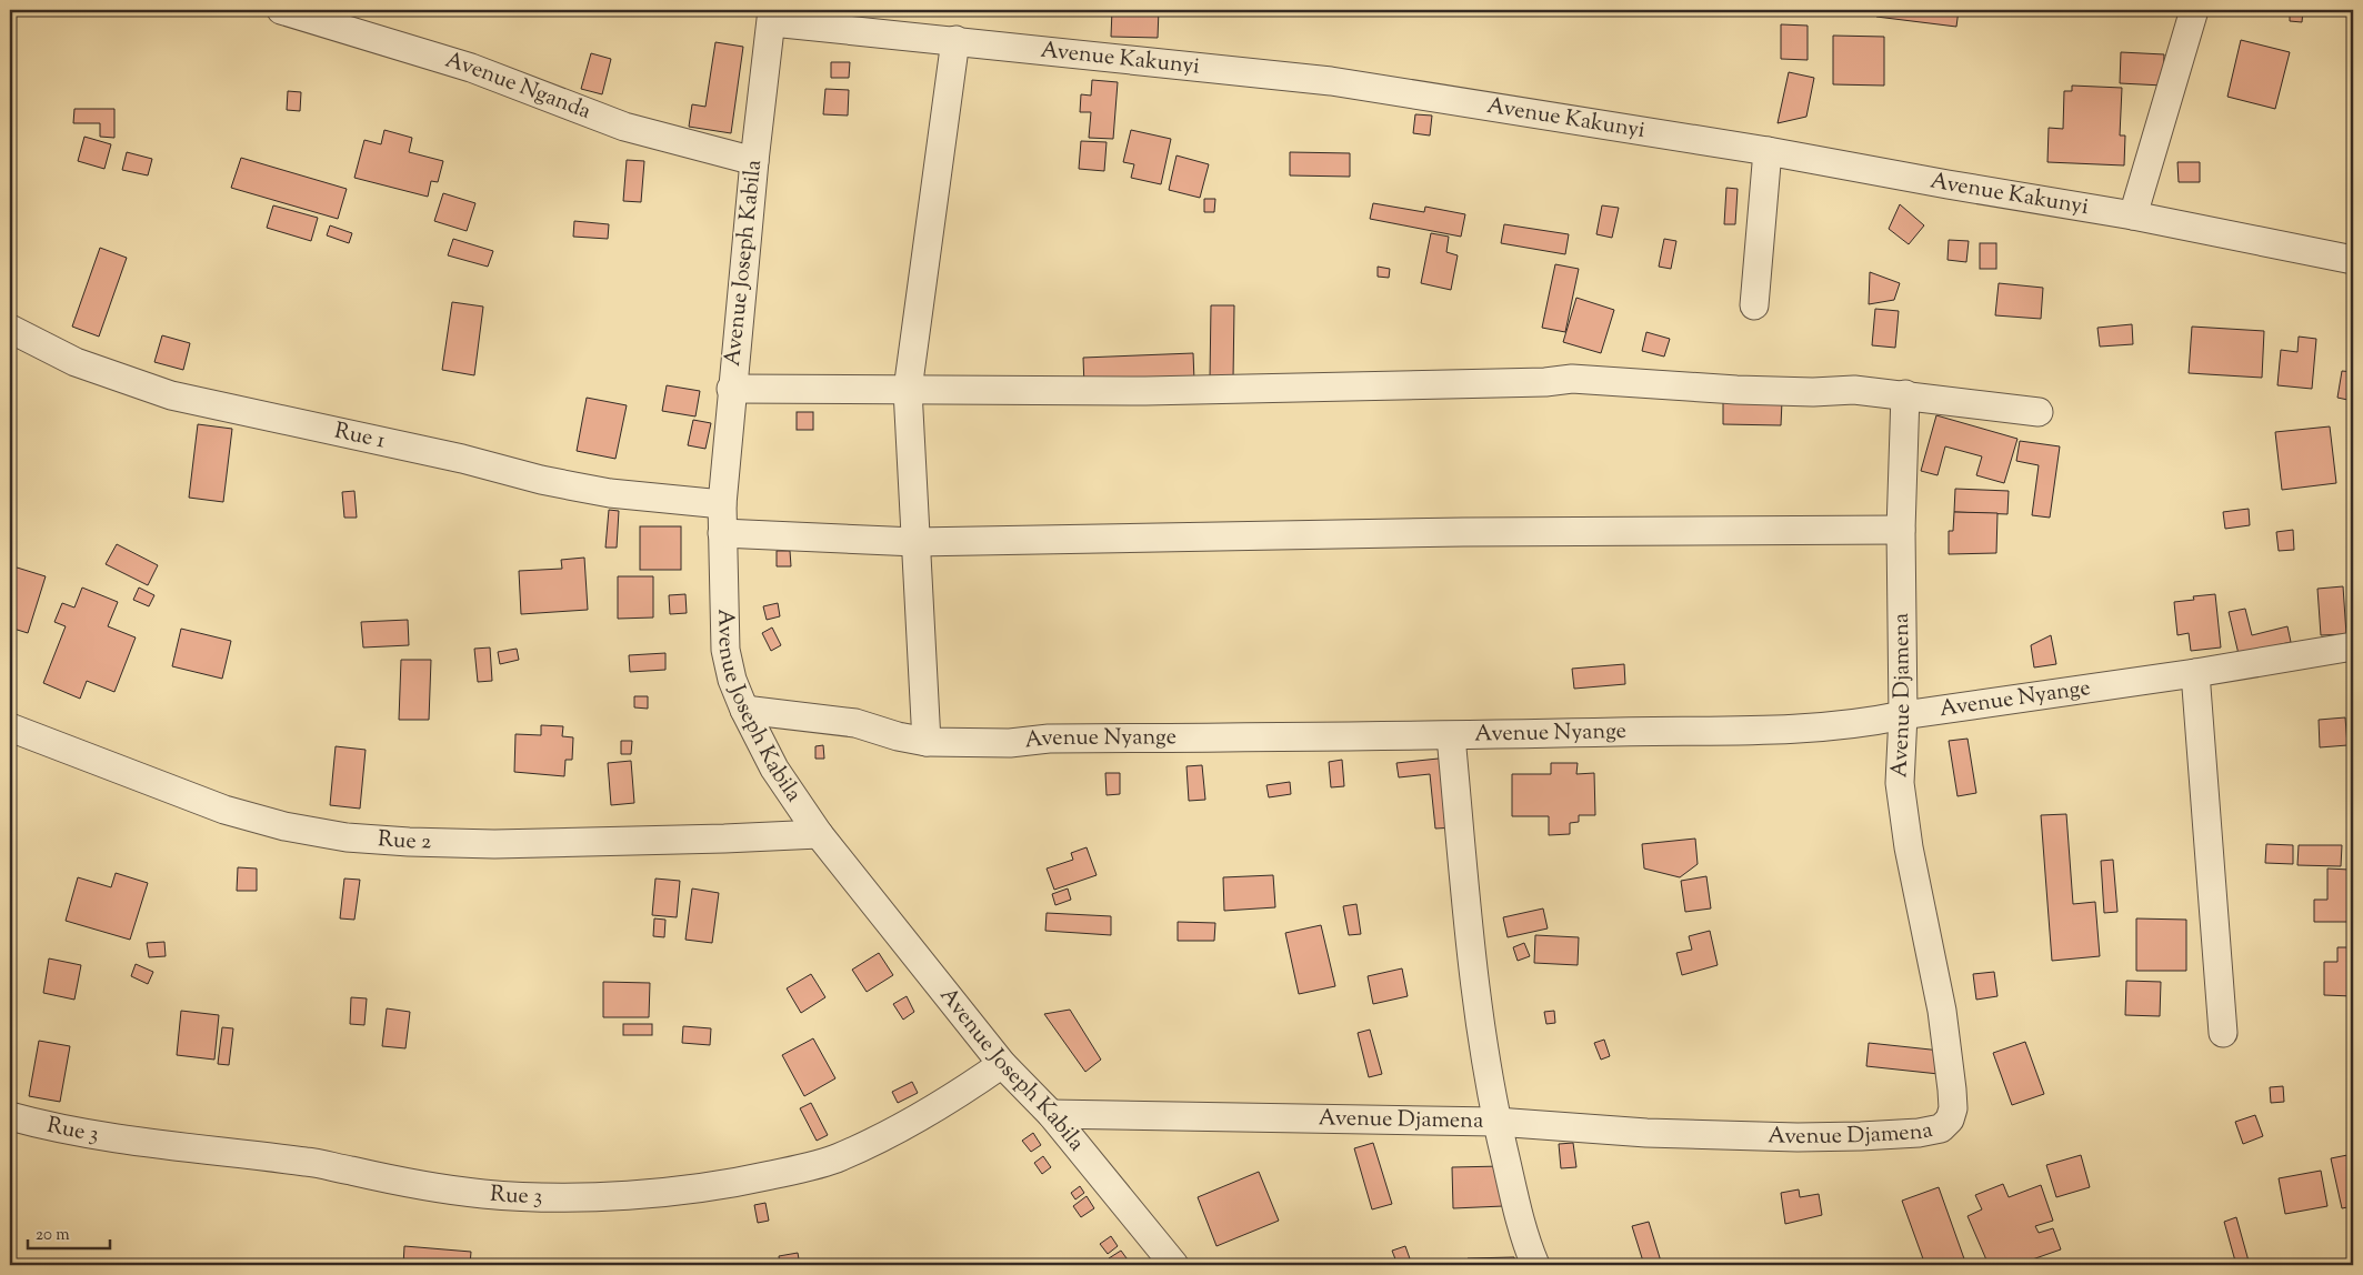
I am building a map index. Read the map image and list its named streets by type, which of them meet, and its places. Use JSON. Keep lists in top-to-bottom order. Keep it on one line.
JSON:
{"streets":{"street":["Avenue Kakunyi","Avenue Nganda","Avenue Joseph Kabila","Rue 1","Avenue Djamena","Avenue Nyange","Rue 2","Rue 3"]},"crossings":[["Avenue Kakunyi","Avenue Joseph Kabila"],["Avenue Nganda","Avenue Joseph Kabila"],["Avenue Joseph Kabila","Rue 1"],["Avenue Joseph Kabila","Avenue Djamena"],["Avenue Joseph Kabila","Avenue Nyange"],["Avenue Joseph Kabila","Rue 2"],["Avenue Joseph Kabila","Rue 3"],["Avenue Djamena","Avenue Nyange"]],"scale_bar":"20 m"}
